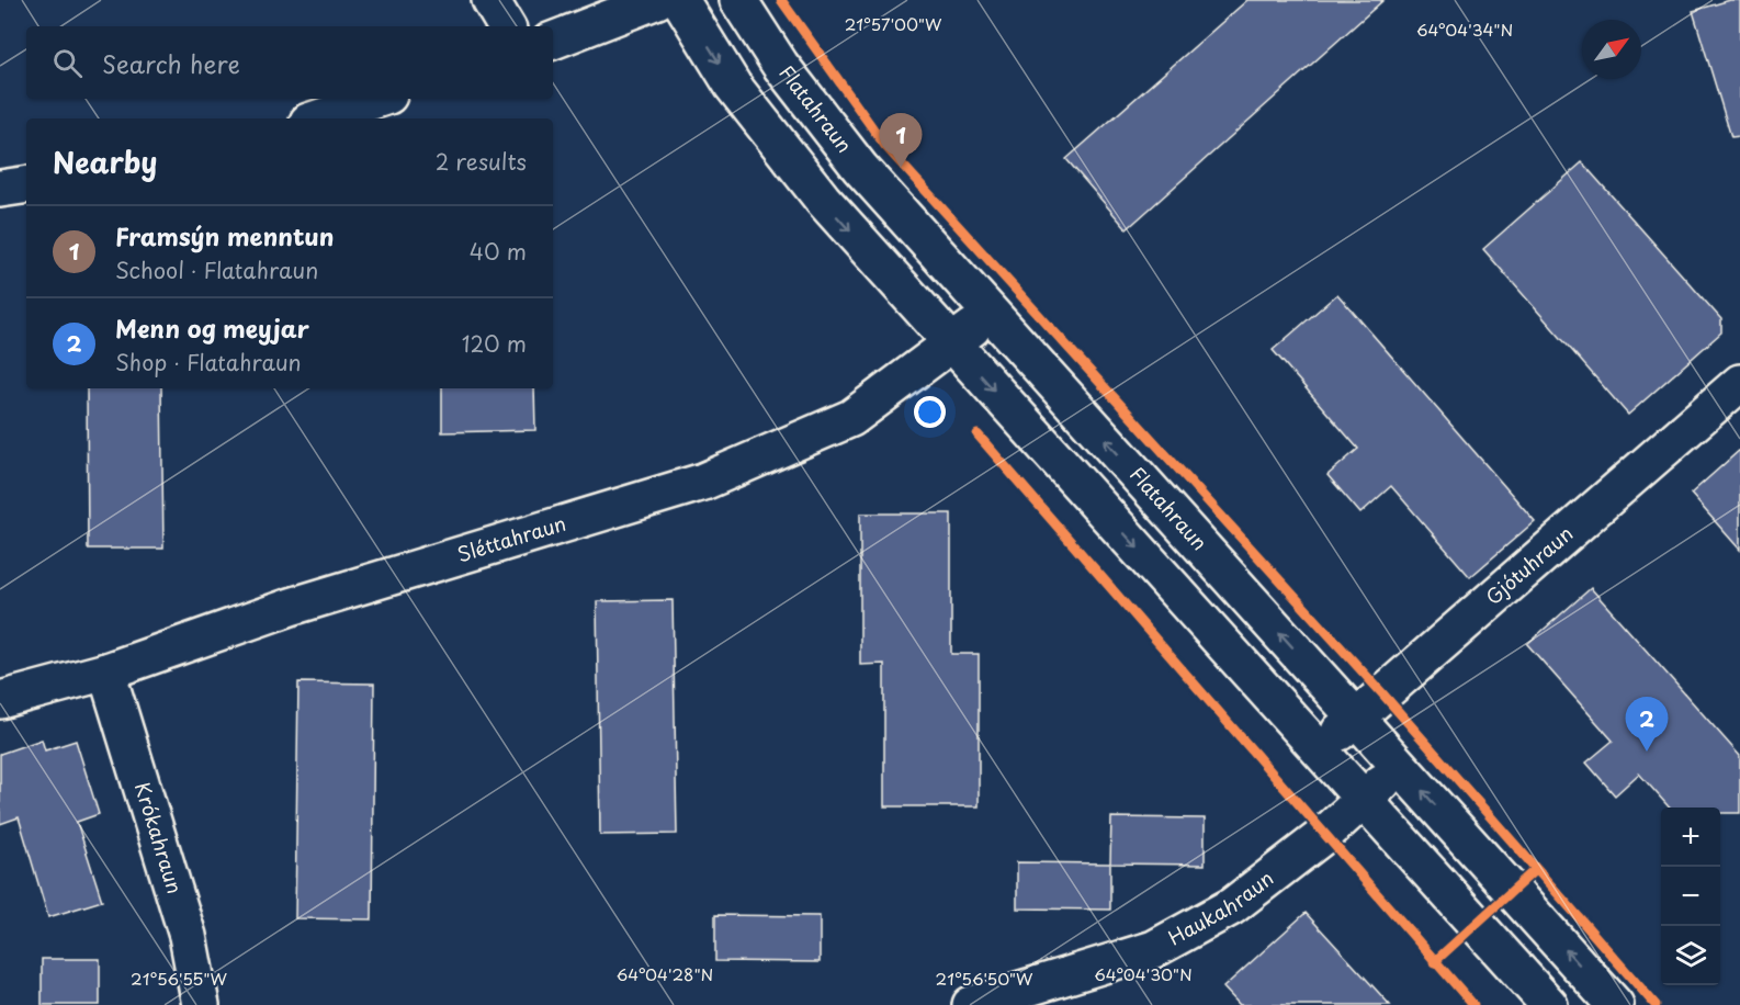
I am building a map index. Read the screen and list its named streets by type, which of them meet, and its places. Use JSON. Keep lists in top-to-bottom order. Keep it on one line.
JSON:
{"streets":{"street":["Flatahraun","Sléttahraun","Gjótuhraun","Krókahraun","Haukahraun"]},"crossings":[["Flatahraun","Sléttahraun"],["Flatahraun","Gjótuhraun"],["Flatahraun","Haukahraun"],["Sléttahraun","Krókahraun"]],"north":"top right","page":{"search":"Search here","pins":["1","2"],"heading":["Nearby","2 results"],"list":[{"mark":"1","name":"Framsýn menntun","note":"School · Flatahraun","value":"40 m"},{"mark":"2","name":"Menn og meyjar","note":"Shop · Flatahraun","value":"120 m"}],"map_buttons":["+","−"]},"coordinates":["21°57'00\"W","64°04'34\"N","64°04'28\"N","64°04'30\"N","21°56'55\"W","21°56'50\"W"]}
